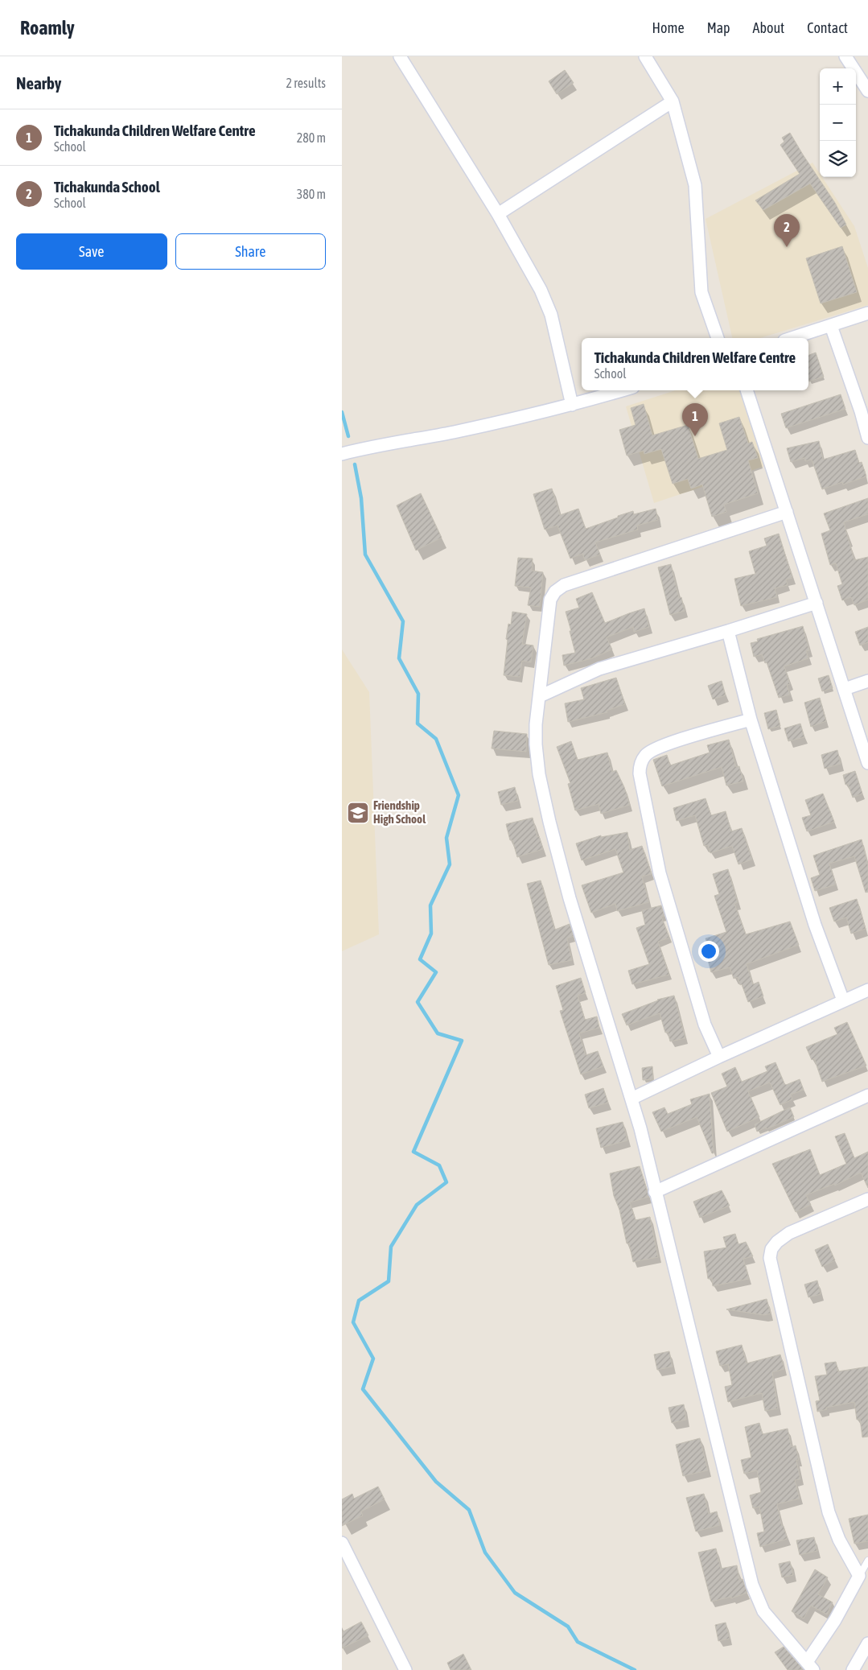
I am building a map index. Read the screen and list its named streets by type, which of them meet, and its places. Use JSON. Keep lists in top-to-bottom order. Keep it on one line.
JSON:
{"places":{"school or university":["Friendship High School"]},"page":{"header":"Roamly","nav":["Home","Map","About","Contact"],"heading":["Nearby","2 results"],"map_buttons":["+","−"],"list":[{"mark":"1","name":"Tichakunda Children Welfare Centre","note":"School","value":"280 m"},{"mark":"2","name":"Tichakunda School","note":"School","value":"380 m"}],"pins":["2","1"],"buttons":["Save","Share"],"popup":["Tichakunda Children Welfare Centre","School"]}}
